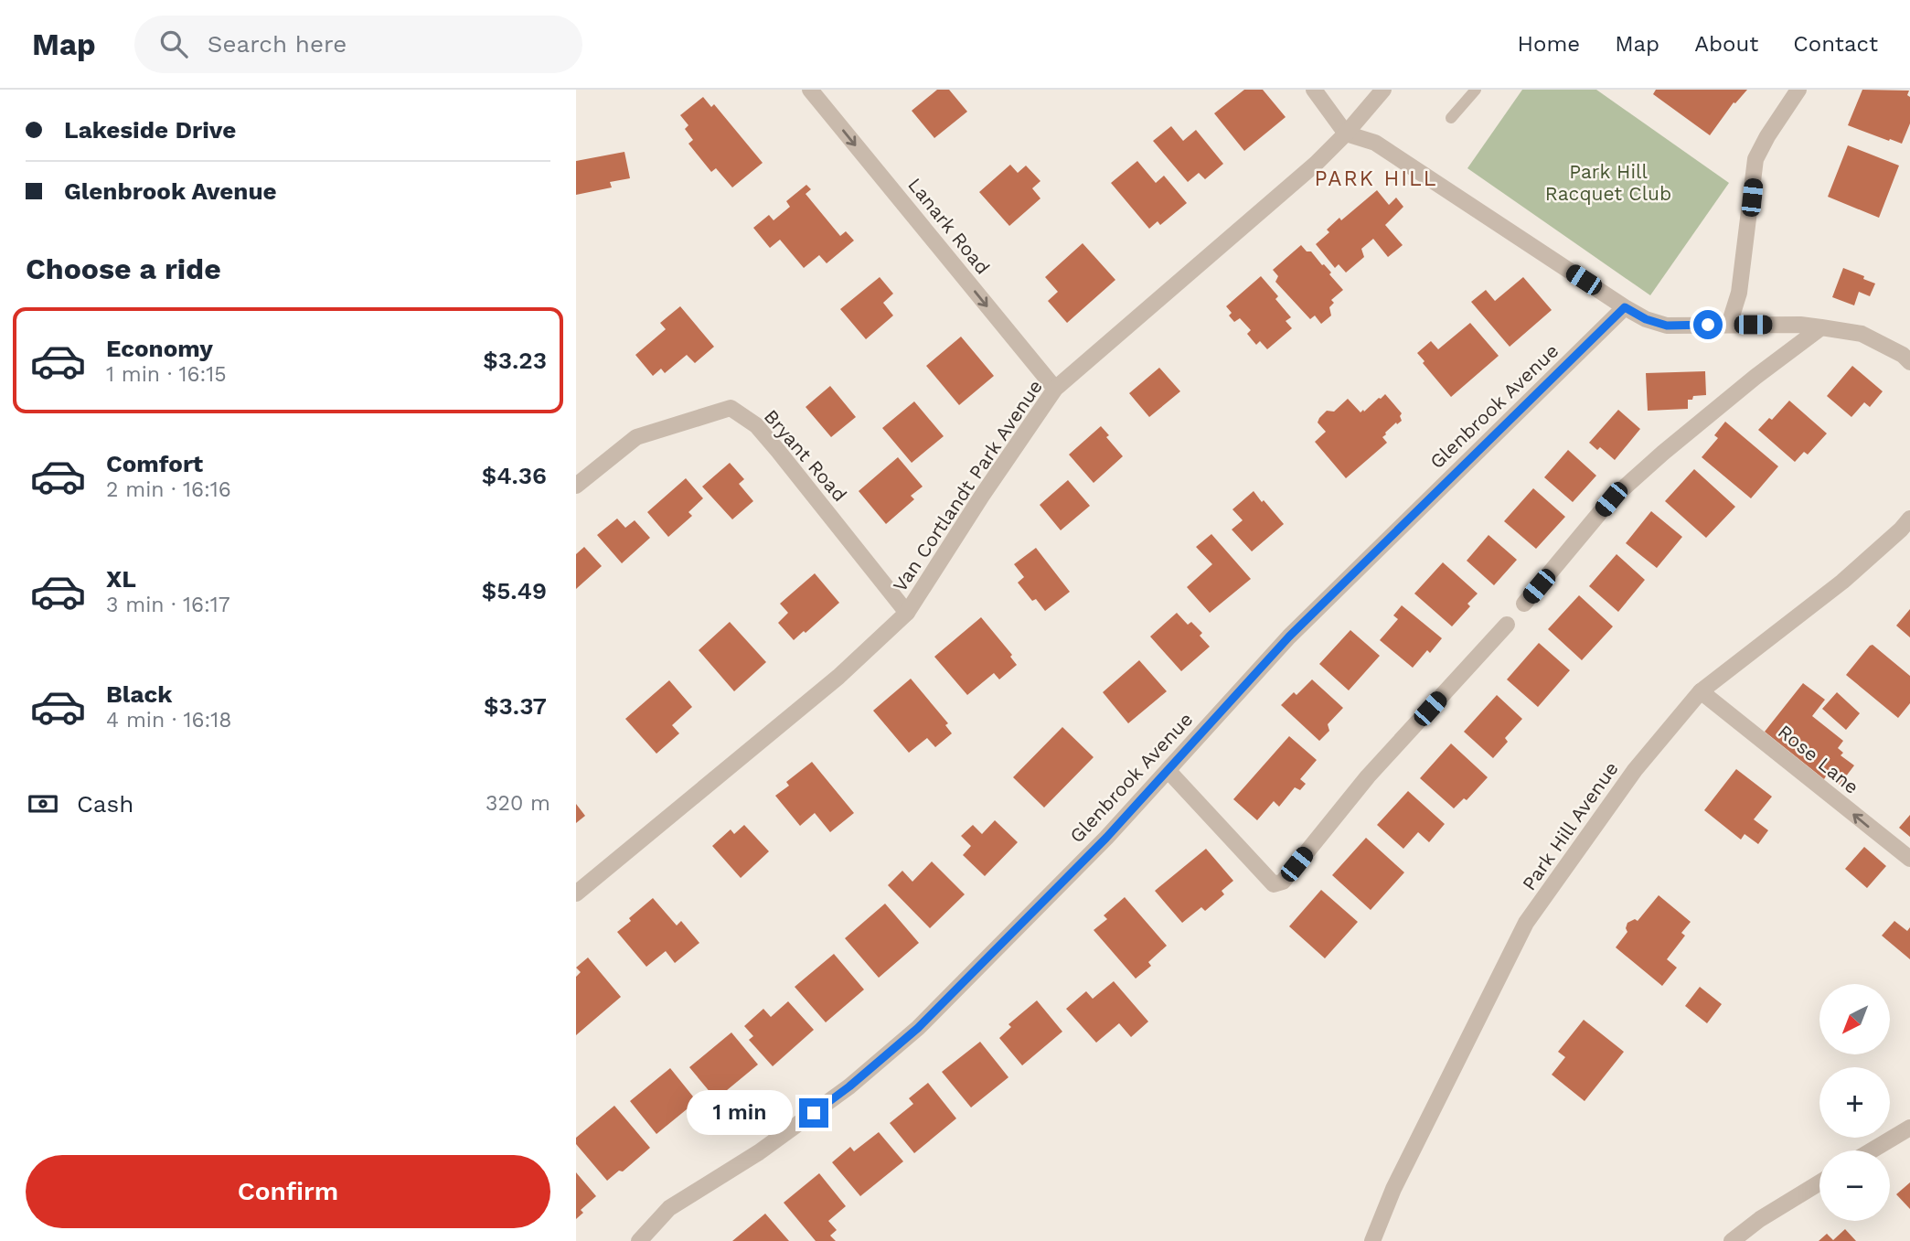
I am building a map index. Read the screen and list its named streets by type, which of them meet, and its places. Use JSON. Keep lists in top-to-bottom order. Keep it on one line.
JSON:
{"streets":{"street":["Lanark Road","Glenbrook Avenue","Bryant Road","Van Cortlandt Park Avenue","Rose Lane","Park Hill Avenue"]},"crossings":[["Lanark Road","Van Cortlandt Park Avenue"],["Bryant Road","Van Cortlandt Park Avenue"],["Rose Lane","Park Hill Avenue"]],"one_way":["Lanark Road","Rose Lane"],"districts":["PARK HILL"],"parks":["Park Hill Racquet Club"],"north":"bottom left","page":{"header":"Map","search":"Search here","nav":["Home","Map","About","Contact"],"banner":["Lakeside Drive","Glenbrook Avenue"],"heading":"Choose a ride","list":[{"name":"Economy","note":"1 min · 16:15","value":"$3.23"},{"name":"Comfort","note":"2 min · 16:16","value":"$4.36"},{"name":"XL","note":"3 min · 16:17","value":"$5.49"},{"name":"Black","note":"4 min · 16:18","value":"$3.37"}],"pay":["Cash","320 m"],"map_buttons":["+","−"],"bubble":"1 min","buttons":"Confirm"}}
